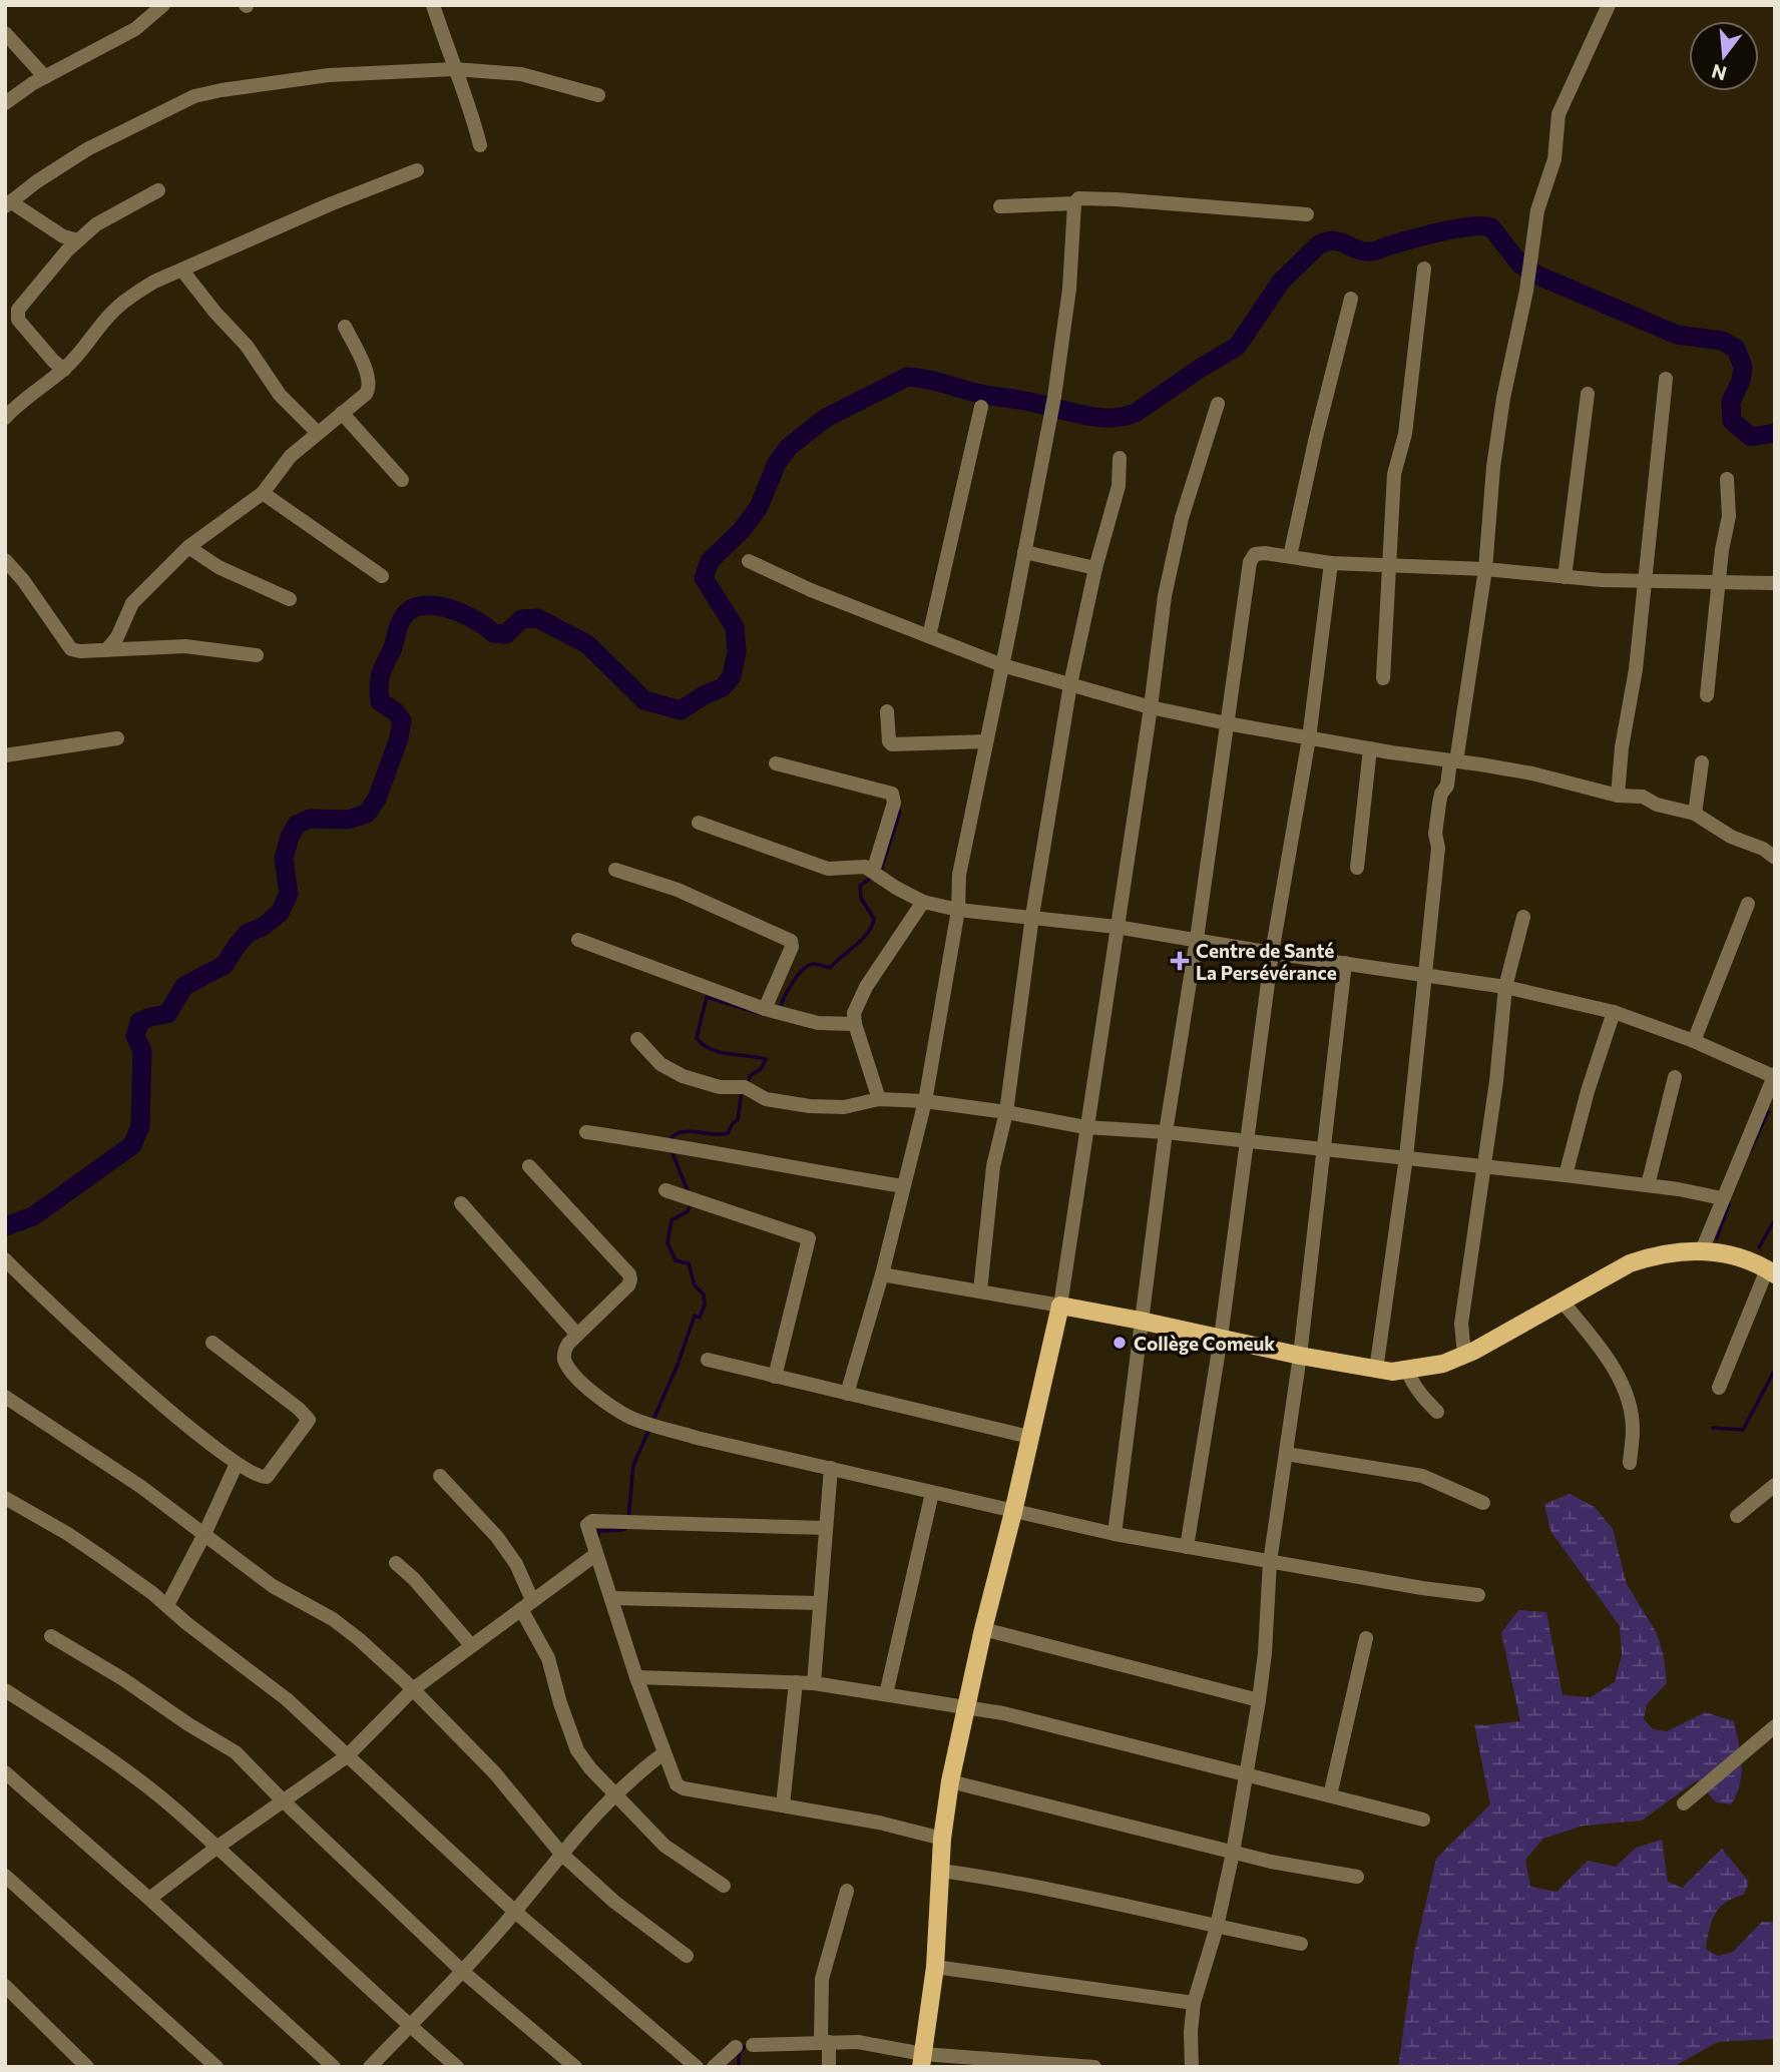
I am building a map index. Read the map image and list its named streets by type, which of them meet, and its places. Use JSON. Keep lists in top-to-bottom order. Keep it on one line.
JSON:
{"places":{"health":["Centre de Santé La Persévérance"],"other":["Collège Comeuk"]},"north":"bottom"}
